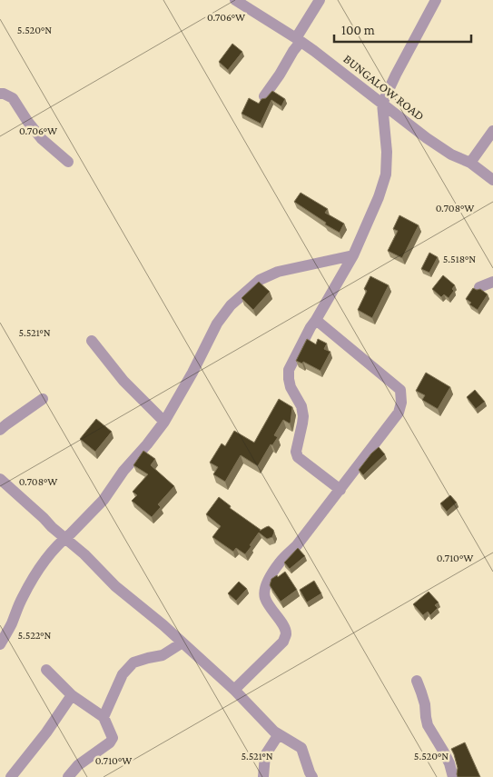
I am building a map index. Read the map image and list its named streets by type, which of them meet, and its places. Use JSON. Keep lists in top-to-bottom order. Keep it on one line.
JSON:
{"streets":{"street":["BUNGALOW ROAD"]},"scale_bar":"100 m","coordinates":["0.706°W","5.520°N","0.708°W","5.518°N","5.521°N","0.710°W","5.522°N"]}
